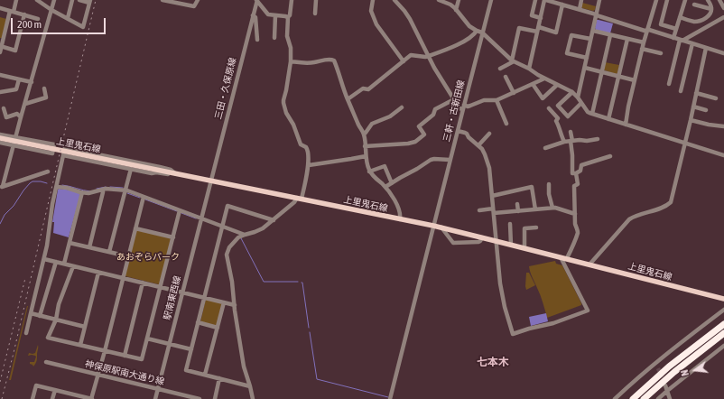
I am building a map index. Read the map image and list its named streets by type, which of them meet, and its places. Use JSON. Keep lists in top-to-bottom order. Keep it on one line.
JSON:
{"streets":{"main road":["上里鬼石線"],"street":["三田・久保原線","三軒・古新田線","駅南東西線","神保原駅南大通り線"]},"crossings":[["三田・久保原線","上里鬼石線"],["三田・久保原線","駅南東西線"],["三軒・古新田線","上里鬼石線"],["上里鬼石線","駅南東西線"],["駅南東西線","神保原駅南大通り線"]],"districts":["七本木"],"parks":["あおぞらパーク"],"scale_bar":"200 m","north":"left"}
